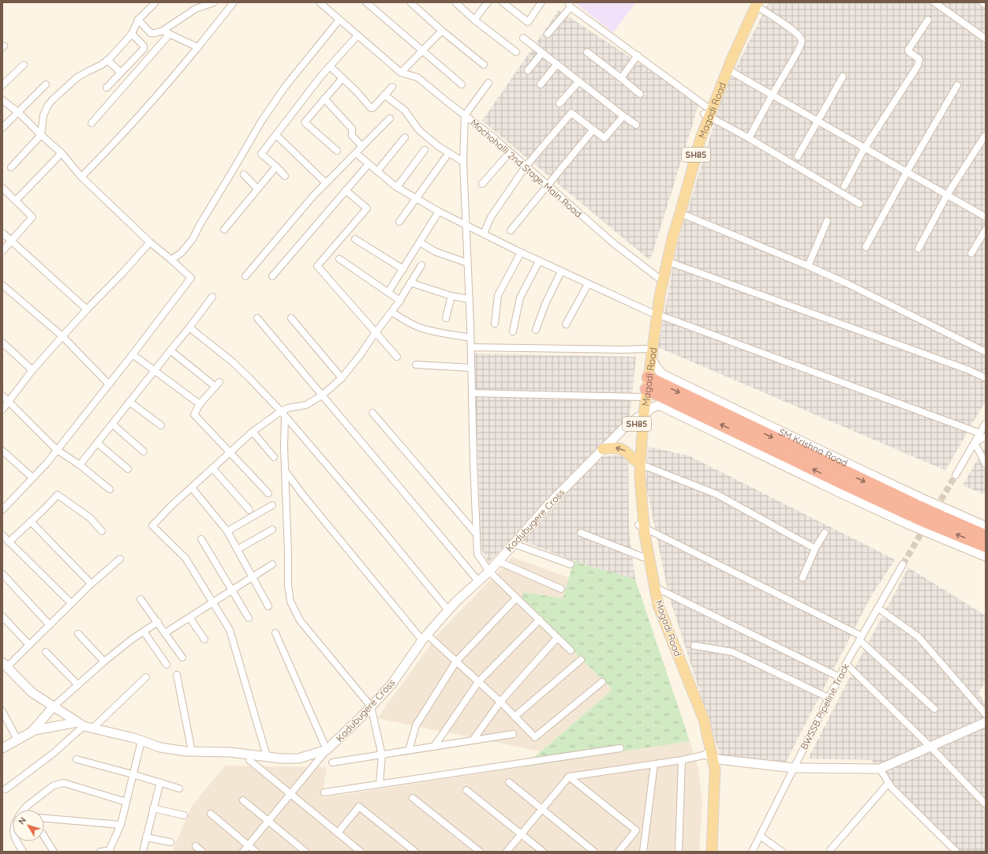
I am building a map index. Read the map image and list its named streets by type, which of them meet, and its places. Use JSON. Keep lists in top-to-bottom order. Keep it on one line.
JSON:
{"streets":{"highway":["SM Krishna Road"],"main road":["Magadi Road","SH85"],"street":["Machohalli 2nd Stage Main Road","Kadubugere Cross","BWSSB Pipeline Track"]},"crossings":[["Magadi Road","Machohalli 2nd Stage Main Road"],["Magadi Road","SM Krishna Road"],["Magadi Road","Kadubugere Cross"],["SM Krishna Road","Kadubugere Cross"]],"north":"top left"}
